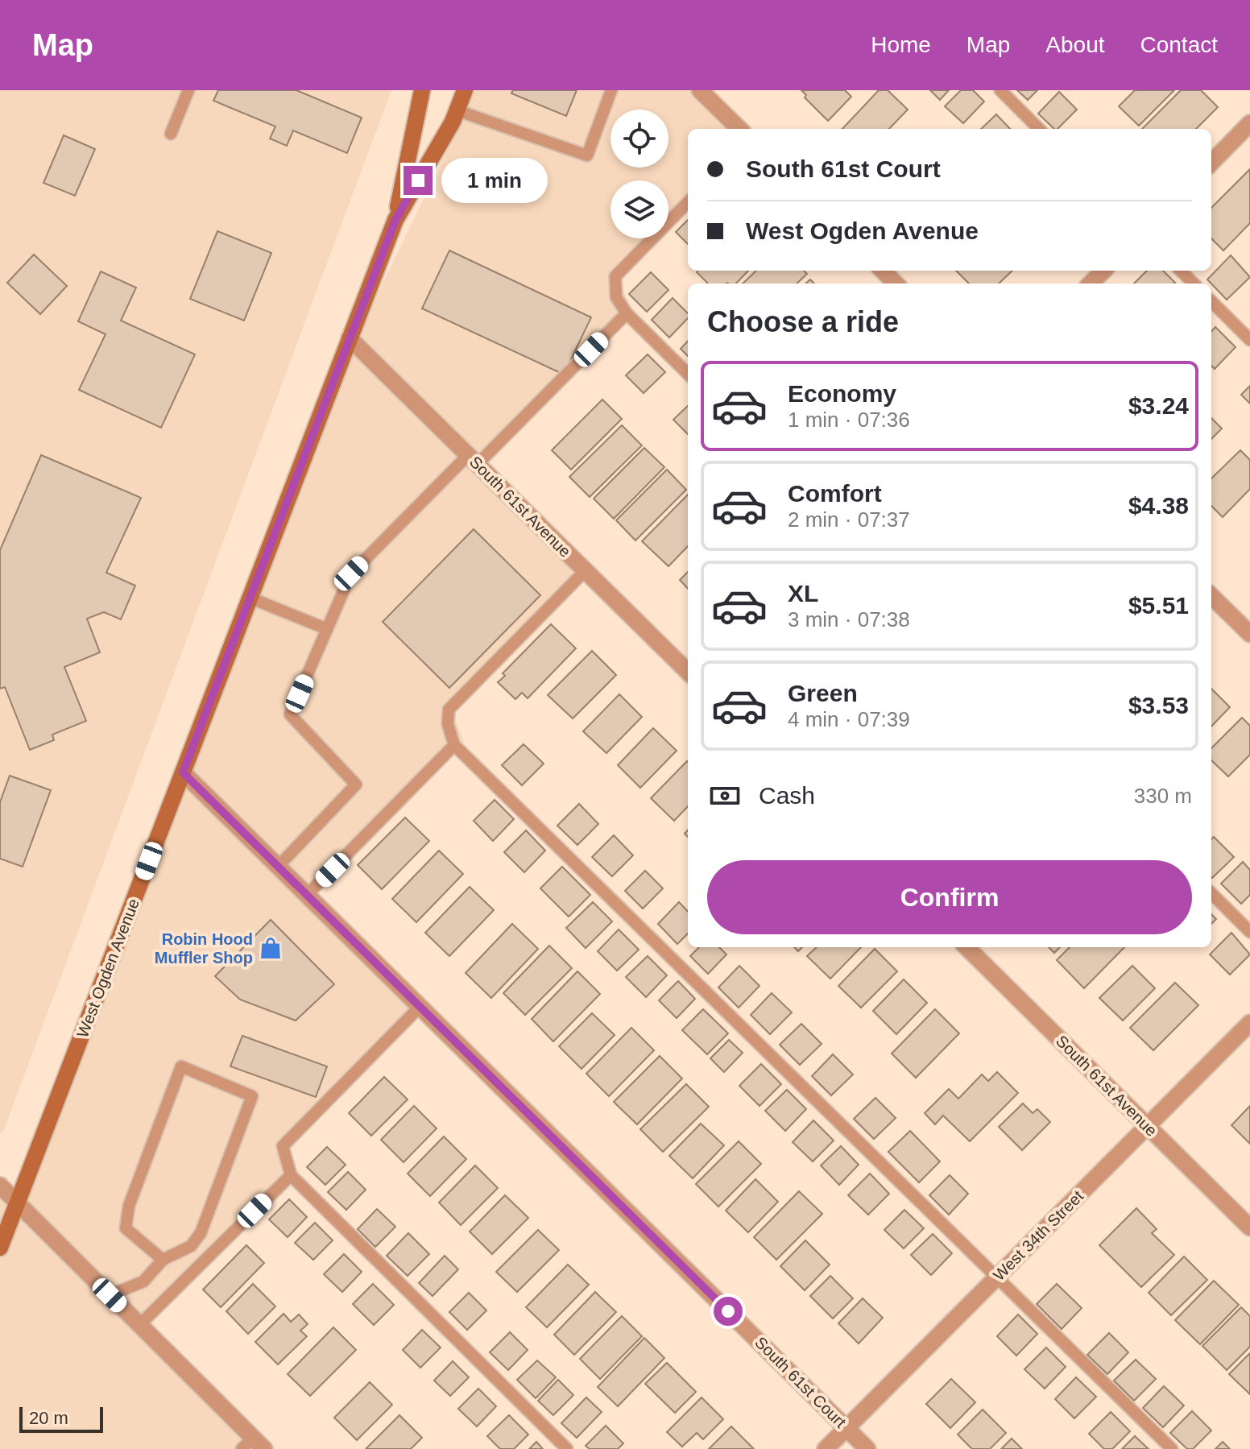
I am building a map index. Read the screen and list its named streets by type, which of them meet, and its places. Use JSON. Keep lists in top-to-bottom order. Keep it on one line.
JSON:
{"streets":{"main road":["West Ogden Avenue"],"street":["South 61st Avenue","West 34th Street","South 61st Court"]},"crossings":[["South 61st Avenue","West Ogden Avenue"],["South 61st Avenue","West 34th Street"],["West Ogden Avenue","South 61st Court"],["West 34th Street","South 61st Court"]],"places":{"shop":["Robin Hood Muffler Shop"]},"scale_bar":"20 m","page":{"header":"Map","nav":["Home","Map","About","Contact"],"banner":["South 61st Court","West Ogden Avenue"],"bubble":"1 min","heading":"Choose a ride","list":[{"name":"Economy","note":"1 min · 07:36","value":"$3.24"},{"name":"Comfort","note":"2 min · 07:37","value":"$4.38"},{"name":"XL","note":"3 min · 07:38","value":"$5.51"},{"name":"Green","note":"4 min · 07:39","value":"$3.53"}],"pay":["Cash","330 m"],"buttons":"Confirm","scale":"20 m"}}
